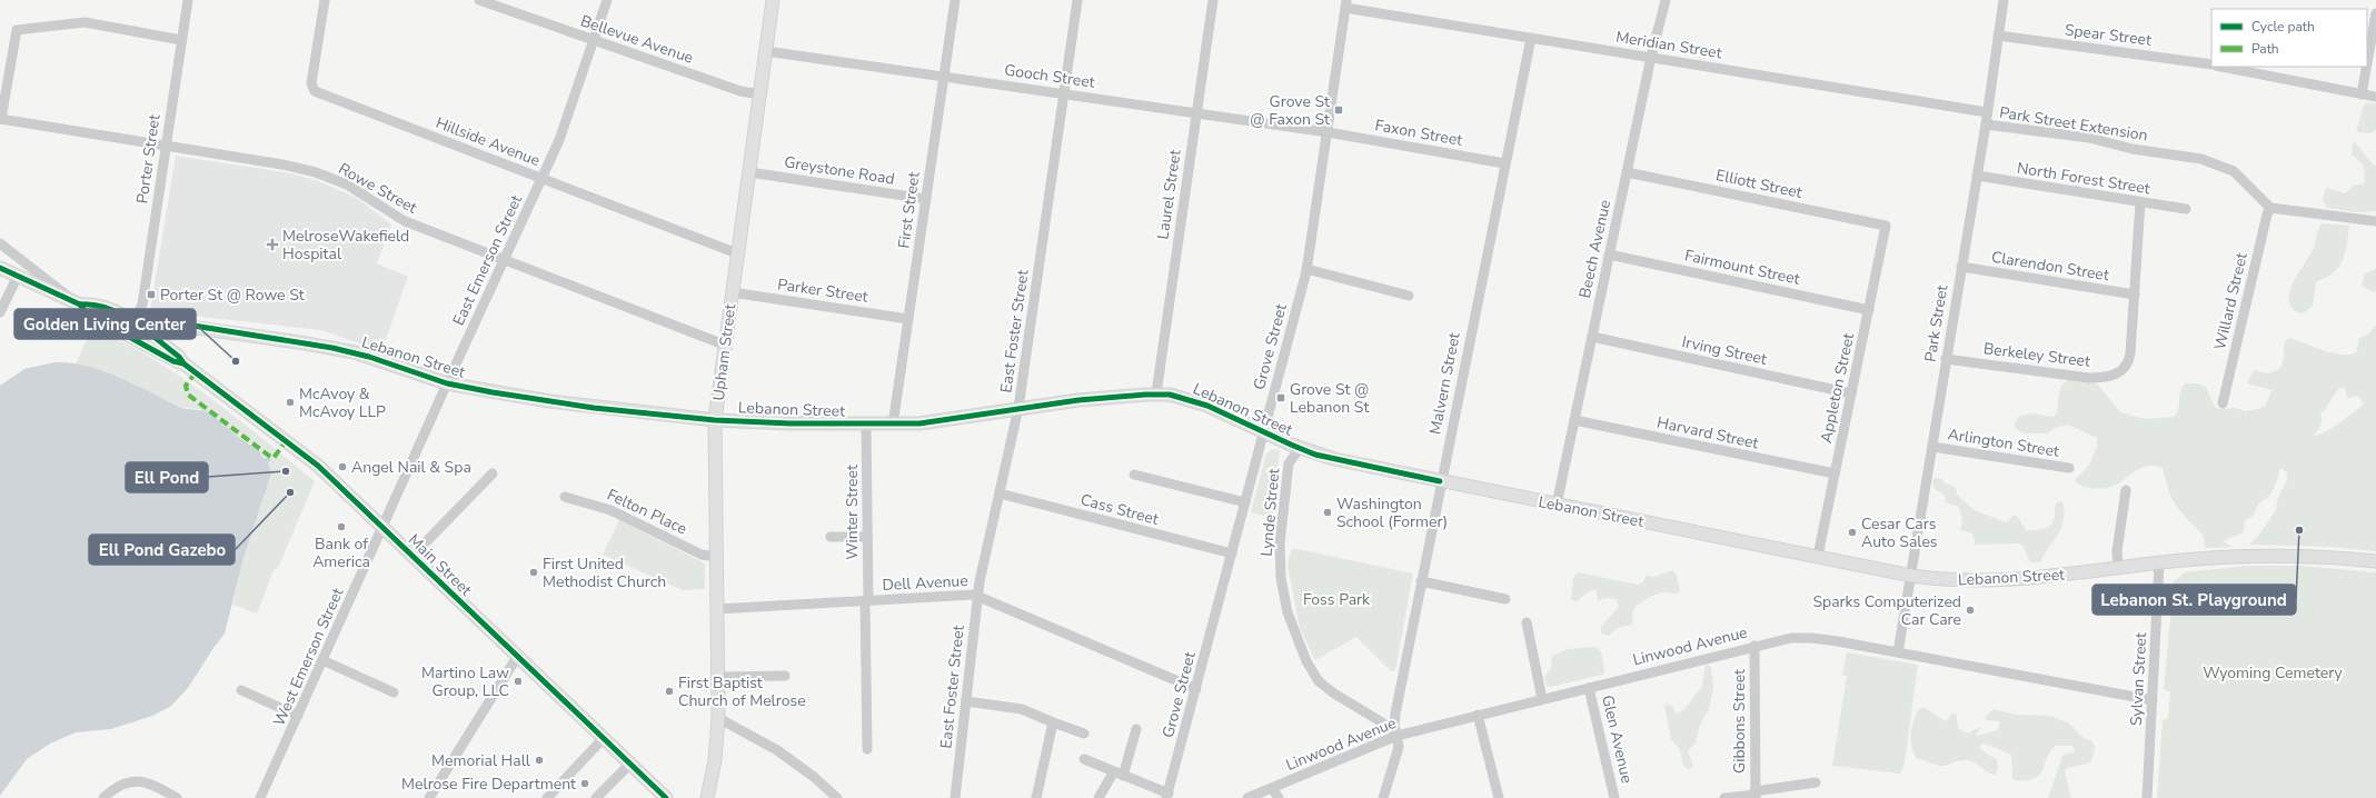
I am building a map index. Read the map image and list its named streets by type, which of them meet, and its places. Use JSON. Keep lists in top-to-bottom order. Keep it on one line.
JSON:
{"streets":{"main road":["Upham Street","Lebanon Street","Main Street"],"street":["Spear Street","Bellevue Avenue","Meridian Street","Gooch Street","Park Street Extension","Faxon Street","Hillside Avenue","Porter Street","Greystone Road","North Forest Street","Elliott Street","Rowe Street","Laurel Street","First Street","Beech Avenue","East Emerson Street","Clarendon Street","Fairmount Street","Parker Street","Willard Street","Park Street","East Foster Street","Grove Street","Irving Street","Berkeley Street","Malvern Street","Appleton Street","Harvard Street","Arlington Street","Cass Street","Felton Place","Winter Street","Lynde Street","Dell Avenue","Linwood Avenue","West Emerson Street","Sylvan Street","Gibbons Street","Glen Avenue"]},"crossings":[["Spear Street","Park Street"],["Bellevue Avenue","East Emerson Street"],["Bellevue Avenue","Upham Street"],["Meridian Street","Beech Avenue"],["Meridian Street","Park Street"],["Meridian Street","Grove Street"],["Meridian Street","Malvern Street"],["Gooch Street","Faxon Street"],["Gooch Street","Laurel Street"],["Gooch Street","First Street"],["Gooch Street","East Foster Street"],["Gooch Street","Grove Street"],["Gooch Street","Upham Street"],["Park Street Extension","Willard Street"],["Park Street Extension","Park Street"],["Faxon Street","Grove Street"],["Faxon Street","Malvern Street"],["Hillside Avenue","East Emerson Street"],["Hillside Avenue","Upham Street"],["Porter Street","Rowe Street"],["Porter Street","Lebanon Street"],["Porter Street","Main Street"],["Greystone Road","First Street"],["Greystone Road","Upham Street"],["North Forest Street","Park Street"],["Elliott Street","Beech Avenue"],["Elliott Street","Appleton Street"],["Rowe Street","East Emerson Street"],["Rowe Street","Upham Street"],["Laurel Street","Lebanon Street"],["First Street","Parker Street"],["First Street","Lebanon Street"],["Beech Avenue","Fairmount Street"],["Beech Avenue","Irving Street"],["Beech Avenue","Lebanon Street"],["Beech Avenue","Harvard Street"],["East Emerson Street","Lebanon Street"],["East Emerson Street","Main Street"],["East Emerson Street","West Emerson Street"],["Clarendon Street","Park Street"],["Clarendon Street","Berkeley Street"],["Fairmount Street","Appleton Street"],["Parker Street","Upham Street"],["Park Street","Berkeley Street"],["Park Street","Lebanon Street"],["Park Street","Arlington Street"],["Park Street","Linwood Avenue"],["East Foster Street","Lebanon Street"],["East Foster Street","Cass Street"],["East Foster Street","Dell Avenue"],["Grove Street","Lebanon Street"],["Grove Street","Cass Street"],["Grove Street","Dell Avenue"],["Irving Street","Appleton Street"],["Upham Street","Lebanon Street"],["Upham Street","Felton Place"],["Upham Street","Dell Avenue"],["Lebanon Street","Malvern Street"],["Lebanon Street","Appleton Street"],["Lebanon Street","Winter Street"],["Lebanon Street","Lynde Street"],["Lebanon Street","Main Street"],["Lebanon Street","Sylvan Street"],["Malvern Street","Lynde Street"],["Malvern Street","Linwood Avenue"],["Appleton Street","Harvard Street"],["Winter Street","Dell Avenue"],["Lynde Street","Linwood Avenue"],["Main Street","West Emerson Street"],["Linwood Avenue","Sylvan Street"],["Linwood Avenue","Gibbons Street"],["Linwood Avenue","Glen Avenue"]],"parks":["Foss Park","Wyoming Cemetery"],"places":{"transit":["Grove St @ Faxon St","Porter St @ Rowe St","Grove St @ Lebanon St"],"health":["MelroseWakefield Hospital"],"other":["Golden Living Center","McAvoy & McAvoy LLP","Angel Nail & Spa","Ell Pond","Ell Pond Gazebo","Washington School (Former)","Bank of America","Lebanon St. Playground","Cesar Cars Auto Sales","First United Methodist Church","Sparks Computerized Car Care","Martino Law Group, LLC","First Baptist Church of Melrose","Memorial Hall","Melrose Fire Department"]},"legend":["Cycle path","Path"]}
